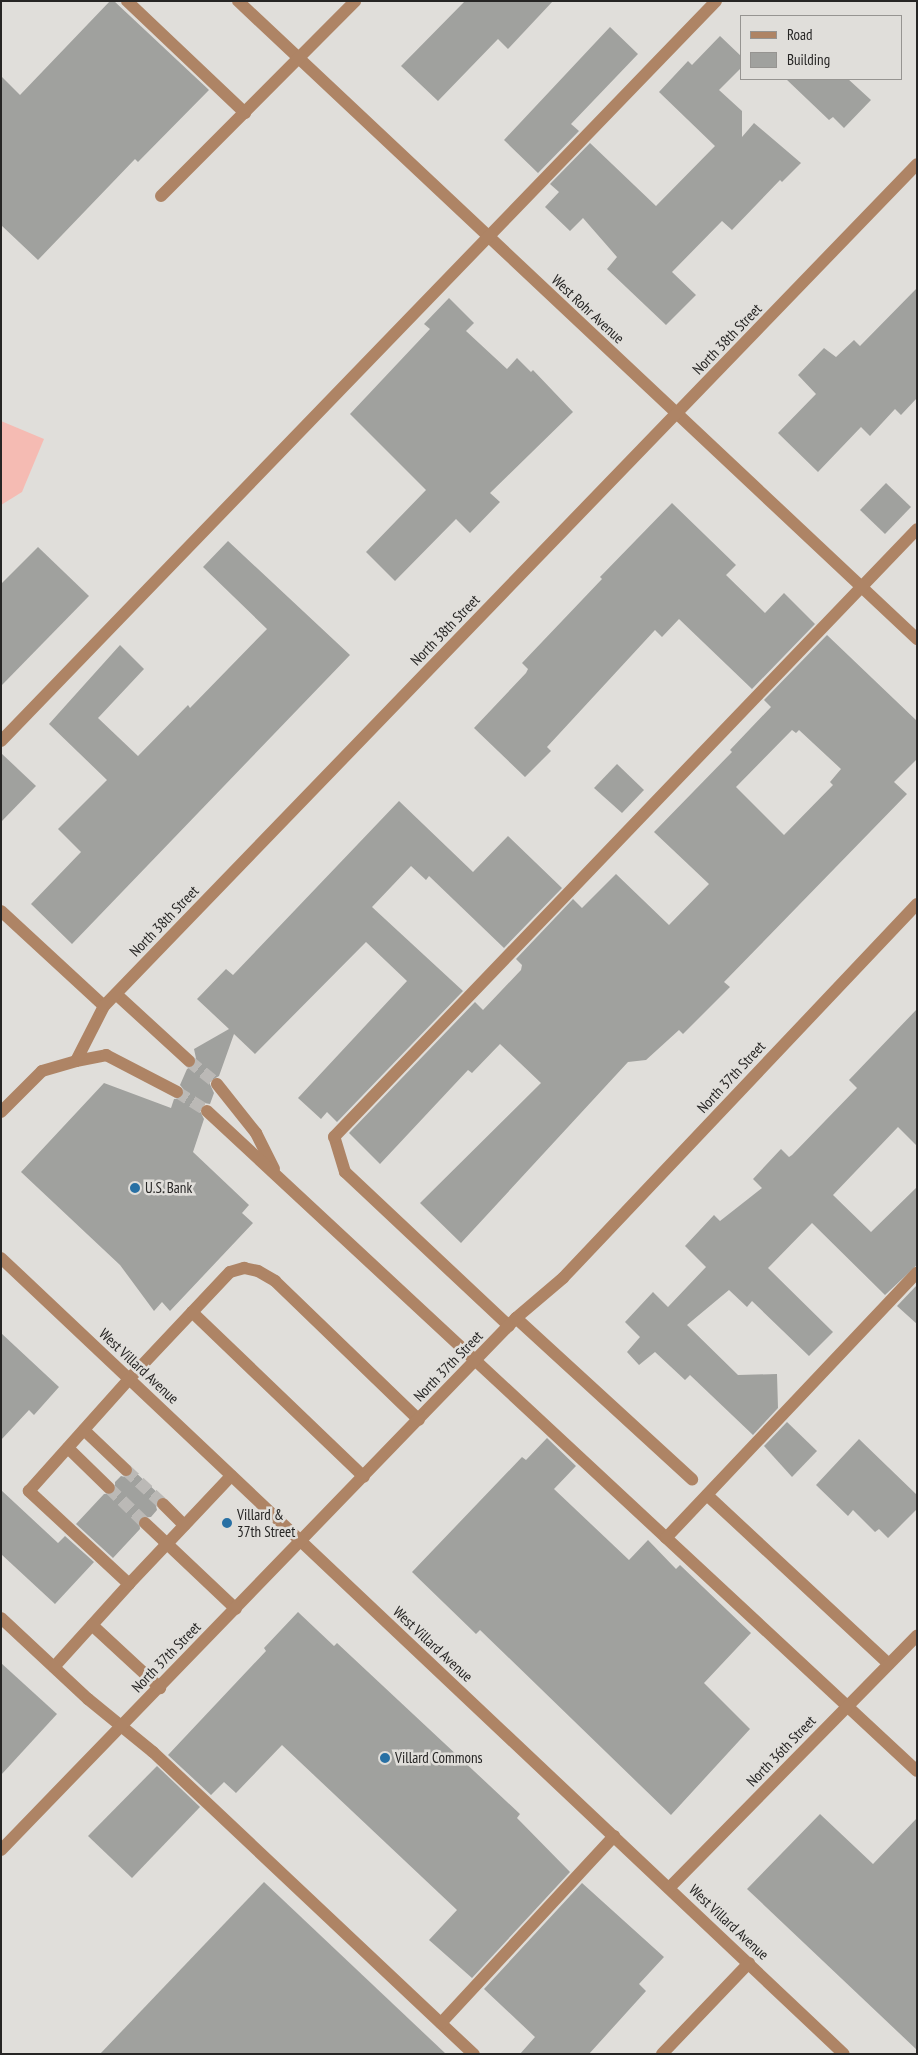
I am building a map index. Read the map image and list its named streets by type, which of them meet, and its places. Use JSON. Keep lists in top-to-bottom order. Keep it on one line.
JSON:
{"streets":{"street":["West Rohr Avenue","North 38th Street","North 37th Street","West Villard Avenue","North 36th Street"]},"crossings":[["West Rohr Avenue","North 38th Street"],["North 37th Street","West Villard Avenue"],["West Villard Avenue","North 36th Street"]],"places":["U.S. Bank","Villard & 37th Street","Villard Commons"],"legend":["Road","Building"]}
